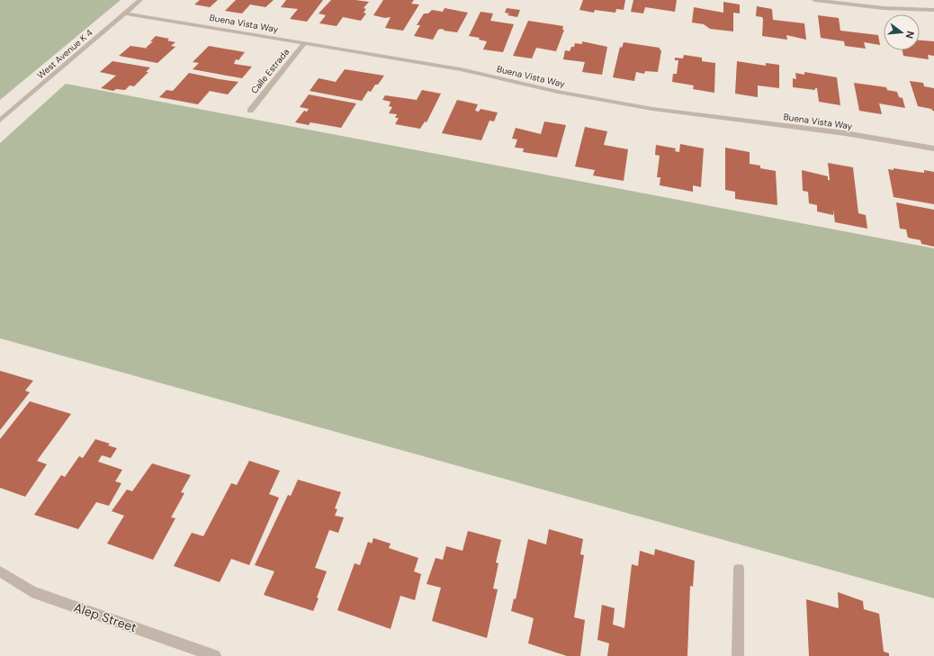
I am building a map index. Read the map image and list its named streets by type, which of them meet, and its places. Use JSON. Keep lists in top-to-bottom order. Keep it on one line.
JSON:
{"streets":{"street":["Buena Vista Way","West Avenue K 4","Calle Estrada","Alep Street"]},"crossings":[["Buena Vista Way","West Avenue K 4"],["Buena Vista Way","Calle Estrada"]],"north":"right"}
